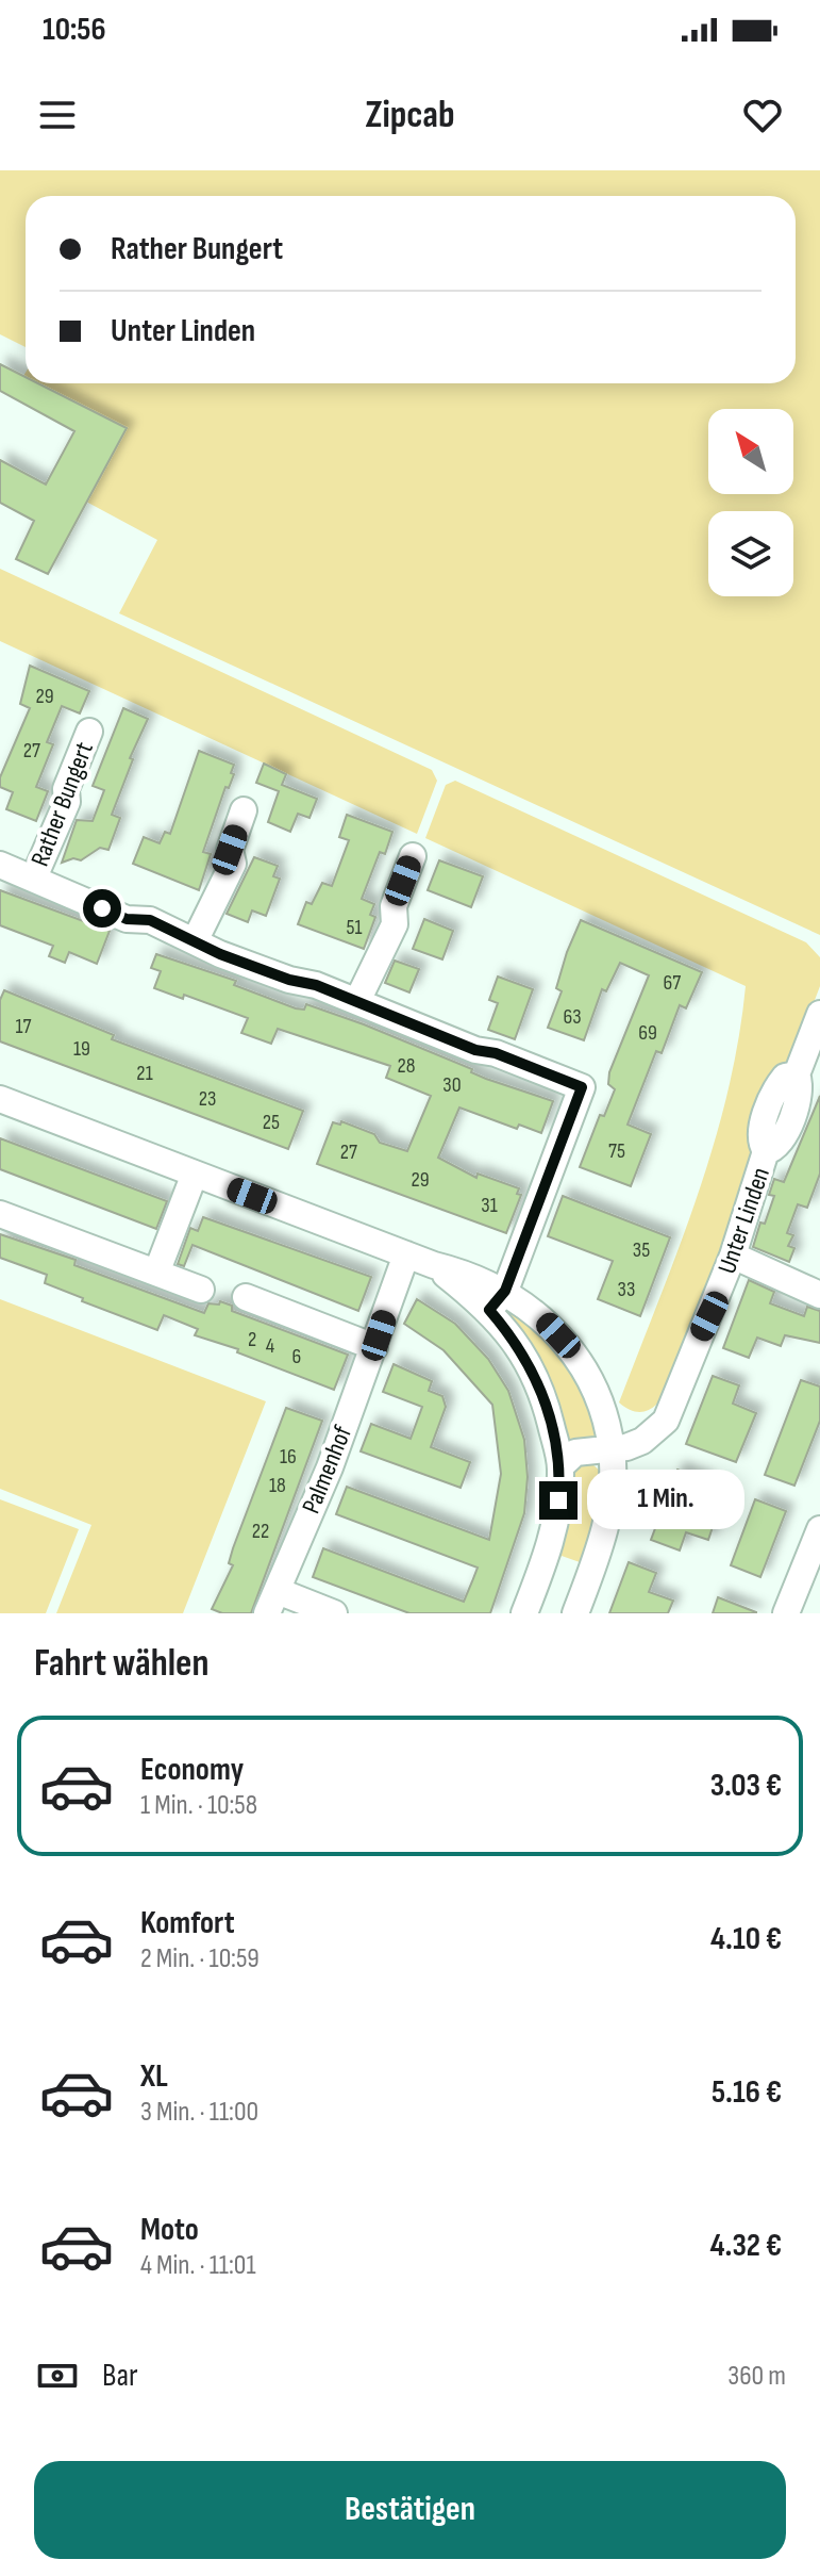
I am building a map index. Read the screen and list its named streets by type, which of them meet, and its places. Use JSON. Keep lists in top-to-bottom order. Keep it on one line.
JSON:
{"streets":{"street":["Rather Bungert","Unter Linden","Palmenhof"]},"house_numbers":["29","27","51","67","63","17","69","19","28","21","30","23","25","75","27","29","31","35","33","2","4","6","16","18","22"],"north":"top left","page":{"status":"10:56","header":"Zipcab","banner":["Rather Bungert","Unter Linden"],"bubble":"1 Min.","heading":"Fahrt wählen","list":[{"name":"Economy","note":"1 Min. · 10:58","value":"3.03 €"},{"name":"Komfort","note":"2 Min. · 10:59","value":"4.10 €"},{"name":"XL","note":"3 Min. · 11:00","value":"5.16 €"},{"name":"Moto","note":"4 Min. · 11:01","value":"4.32 €"}],"pay":["Bar","360 m"],"buttons":"Bestätigen"}}
